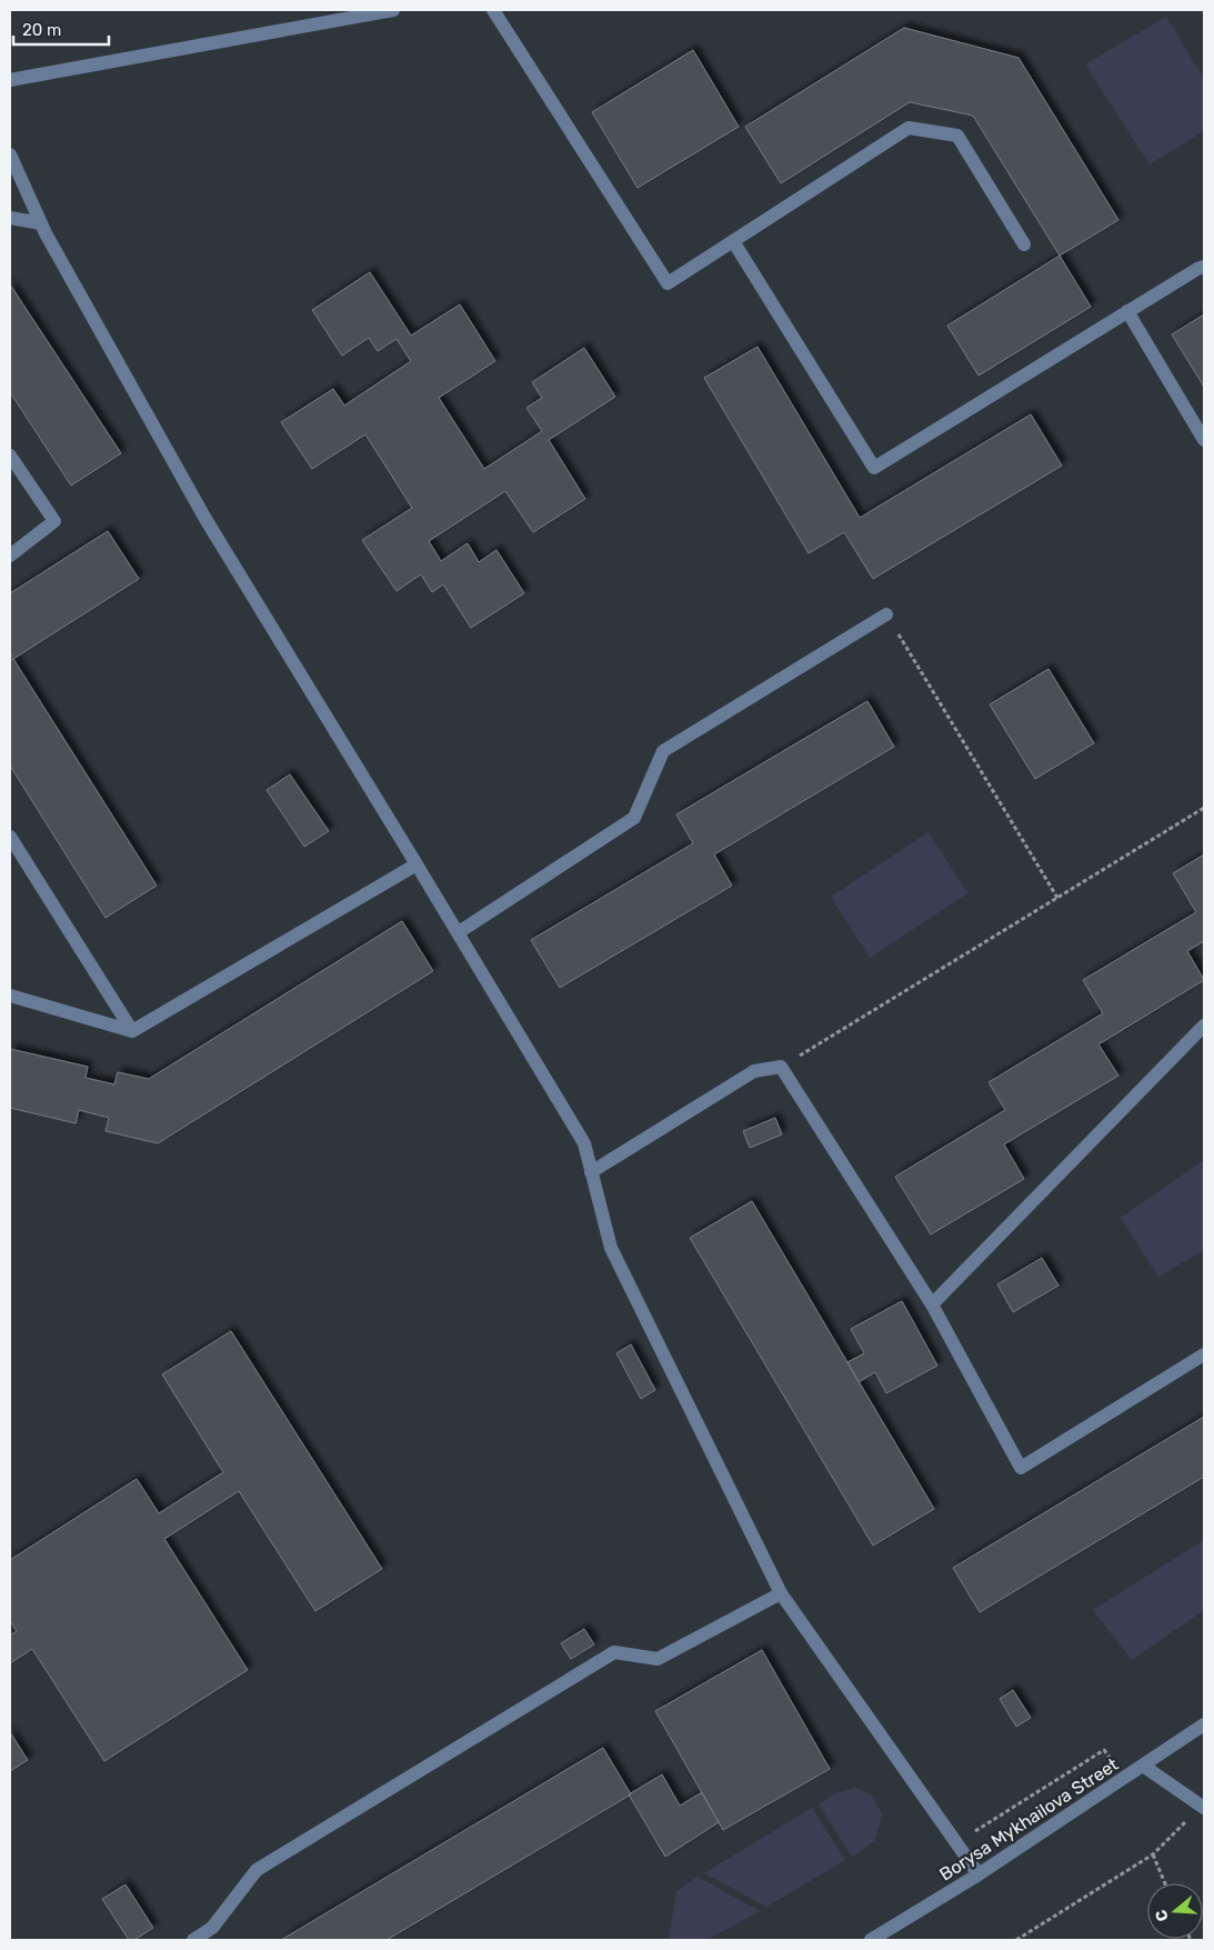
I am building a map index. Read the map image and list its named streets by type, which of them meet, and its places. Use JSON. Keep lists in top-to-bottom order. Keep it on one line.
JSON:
{"streets":{"street":["Borysa Mykhailova Street"]},"scale_bar":"20 m","north":"left"}
